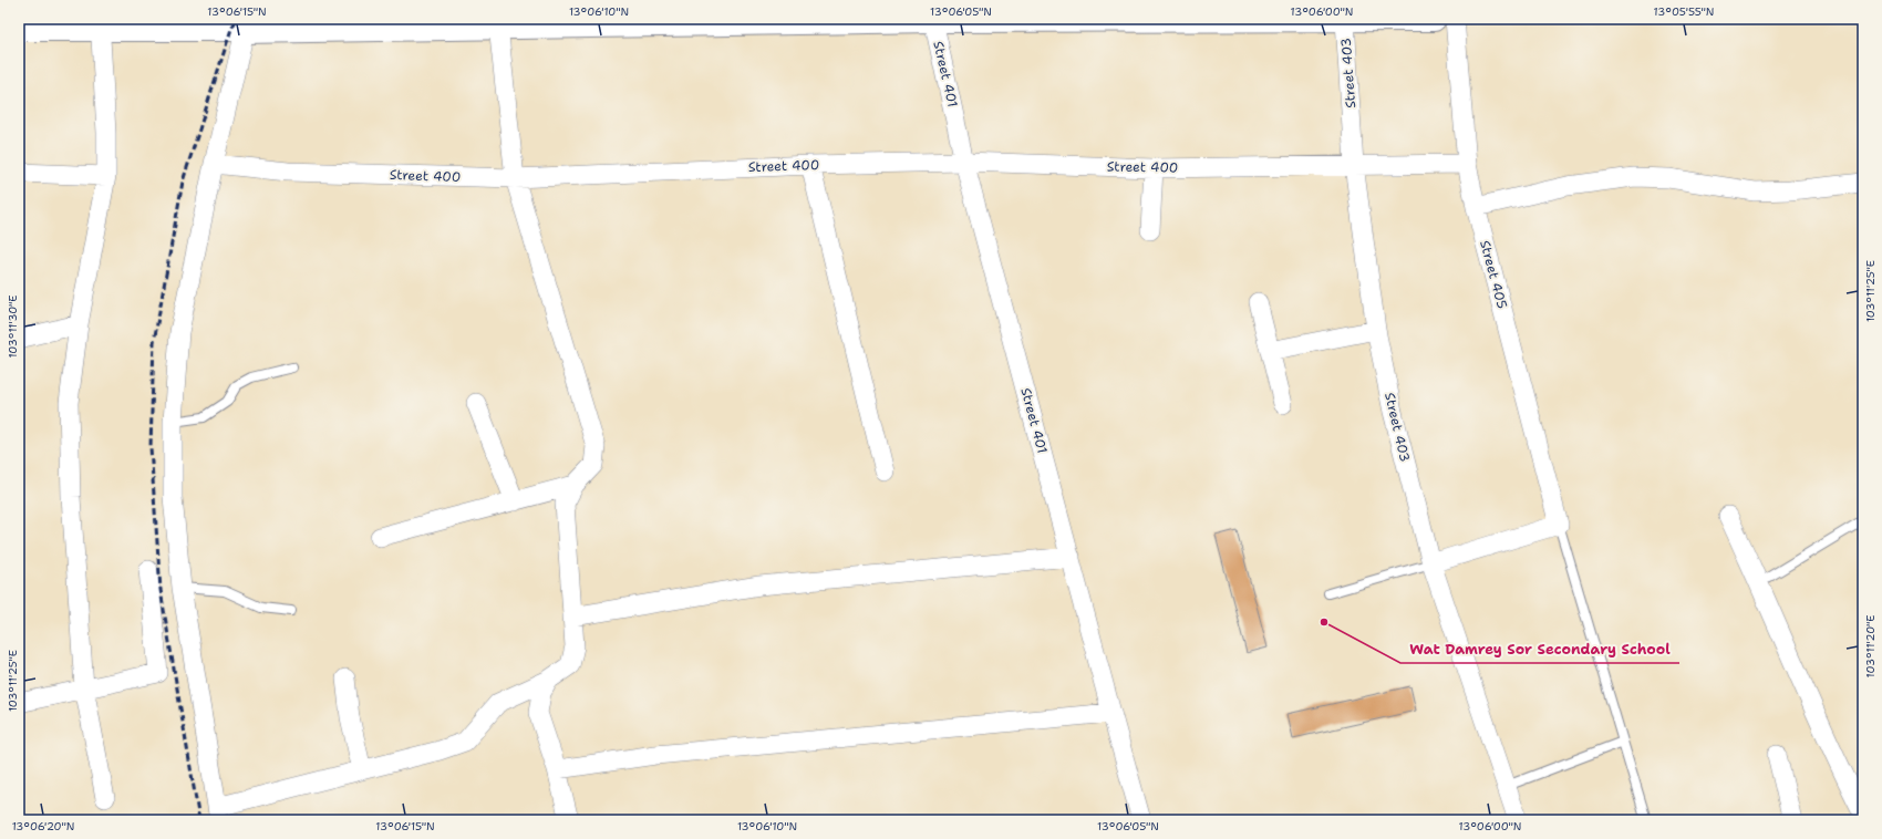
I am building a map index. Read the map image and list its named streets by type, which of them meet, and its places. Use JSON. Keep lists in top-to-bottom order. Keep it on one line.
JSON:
{"streets":{"street":["Street 403","Street 401","Street 400","Street 405"]},"crossings":[["Street 403","Street 400"],["Street 401","Street 400"],["Street 400","Street 405"]],"places":["Wat Damrey Sor Secondary School"],"coordinates":["13°06'15\"N","13°06'10\"N","13°06'05\"N","13°06'00\"N","13°05'55\"N","103°11'25\"E","103°11'30\"E","103°11'20\"E","13°06'20\"N"]}
